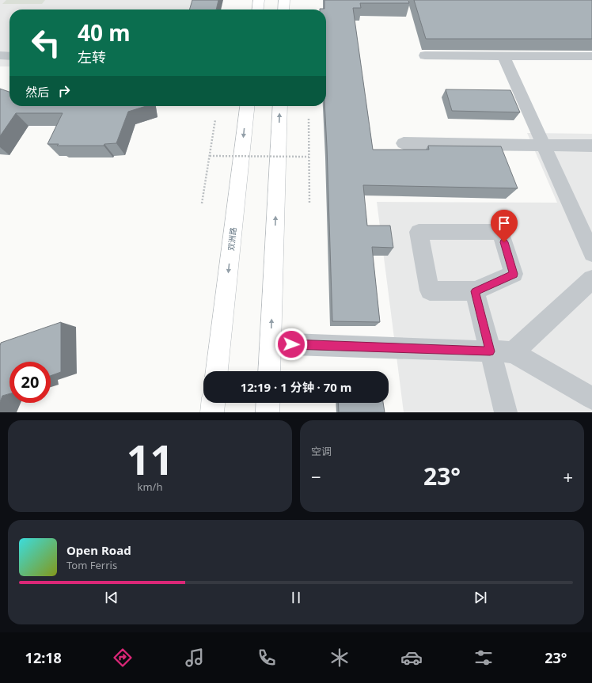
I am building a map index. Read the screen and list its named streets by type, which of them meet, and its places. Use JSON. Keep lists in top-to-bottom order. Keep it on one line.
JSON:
{"streets":{"main road":["双洲路"]},"page":{"turn":["40 m","左转"],"then":"然后","limit":"20","trip":"12:19 · 1 分钟 · 70 m","tile":[["11","km/h"],"空调"],"heat":["−","23°","+"],"song":["Open Road","Tom Ferris"],"tabs":["12:18","23°"]}}
